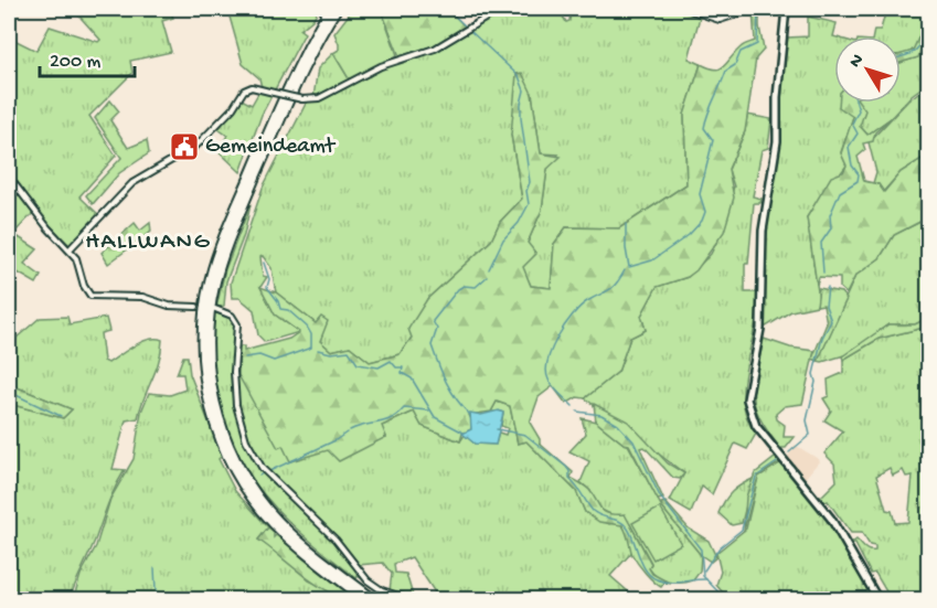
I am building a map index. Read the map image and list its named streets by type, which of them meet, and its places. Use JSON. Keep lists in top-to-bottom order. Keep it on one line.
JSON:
{"districts":["HALLWANG"],"places":{"public building":["Gemeindeamt"]},"scale_bar":"200 m","north":"top left"}
